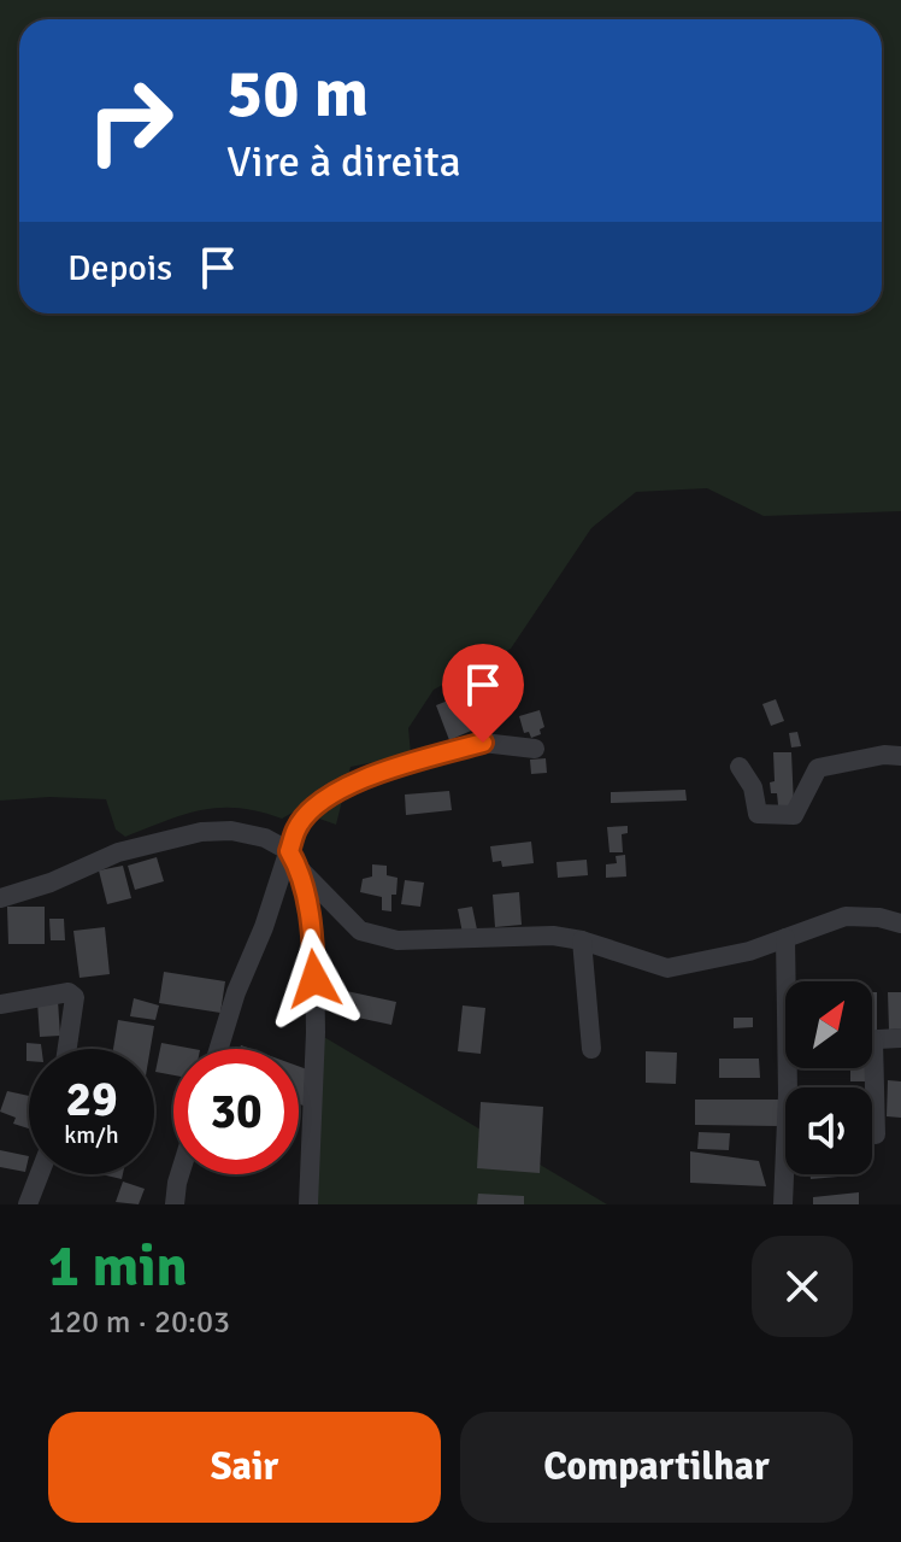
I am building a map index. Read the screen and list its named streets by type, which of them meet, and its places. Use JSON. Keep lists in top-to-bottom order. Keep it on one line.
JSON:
{"north":"top right","page":{"turn":["50 m","Vire à direita"],"then":"Depois","speed":"29 km/h","limit":"30","heading":["1 min","120 m · 20:03"],"buttons":["Sair","Compartilhar"]}}
